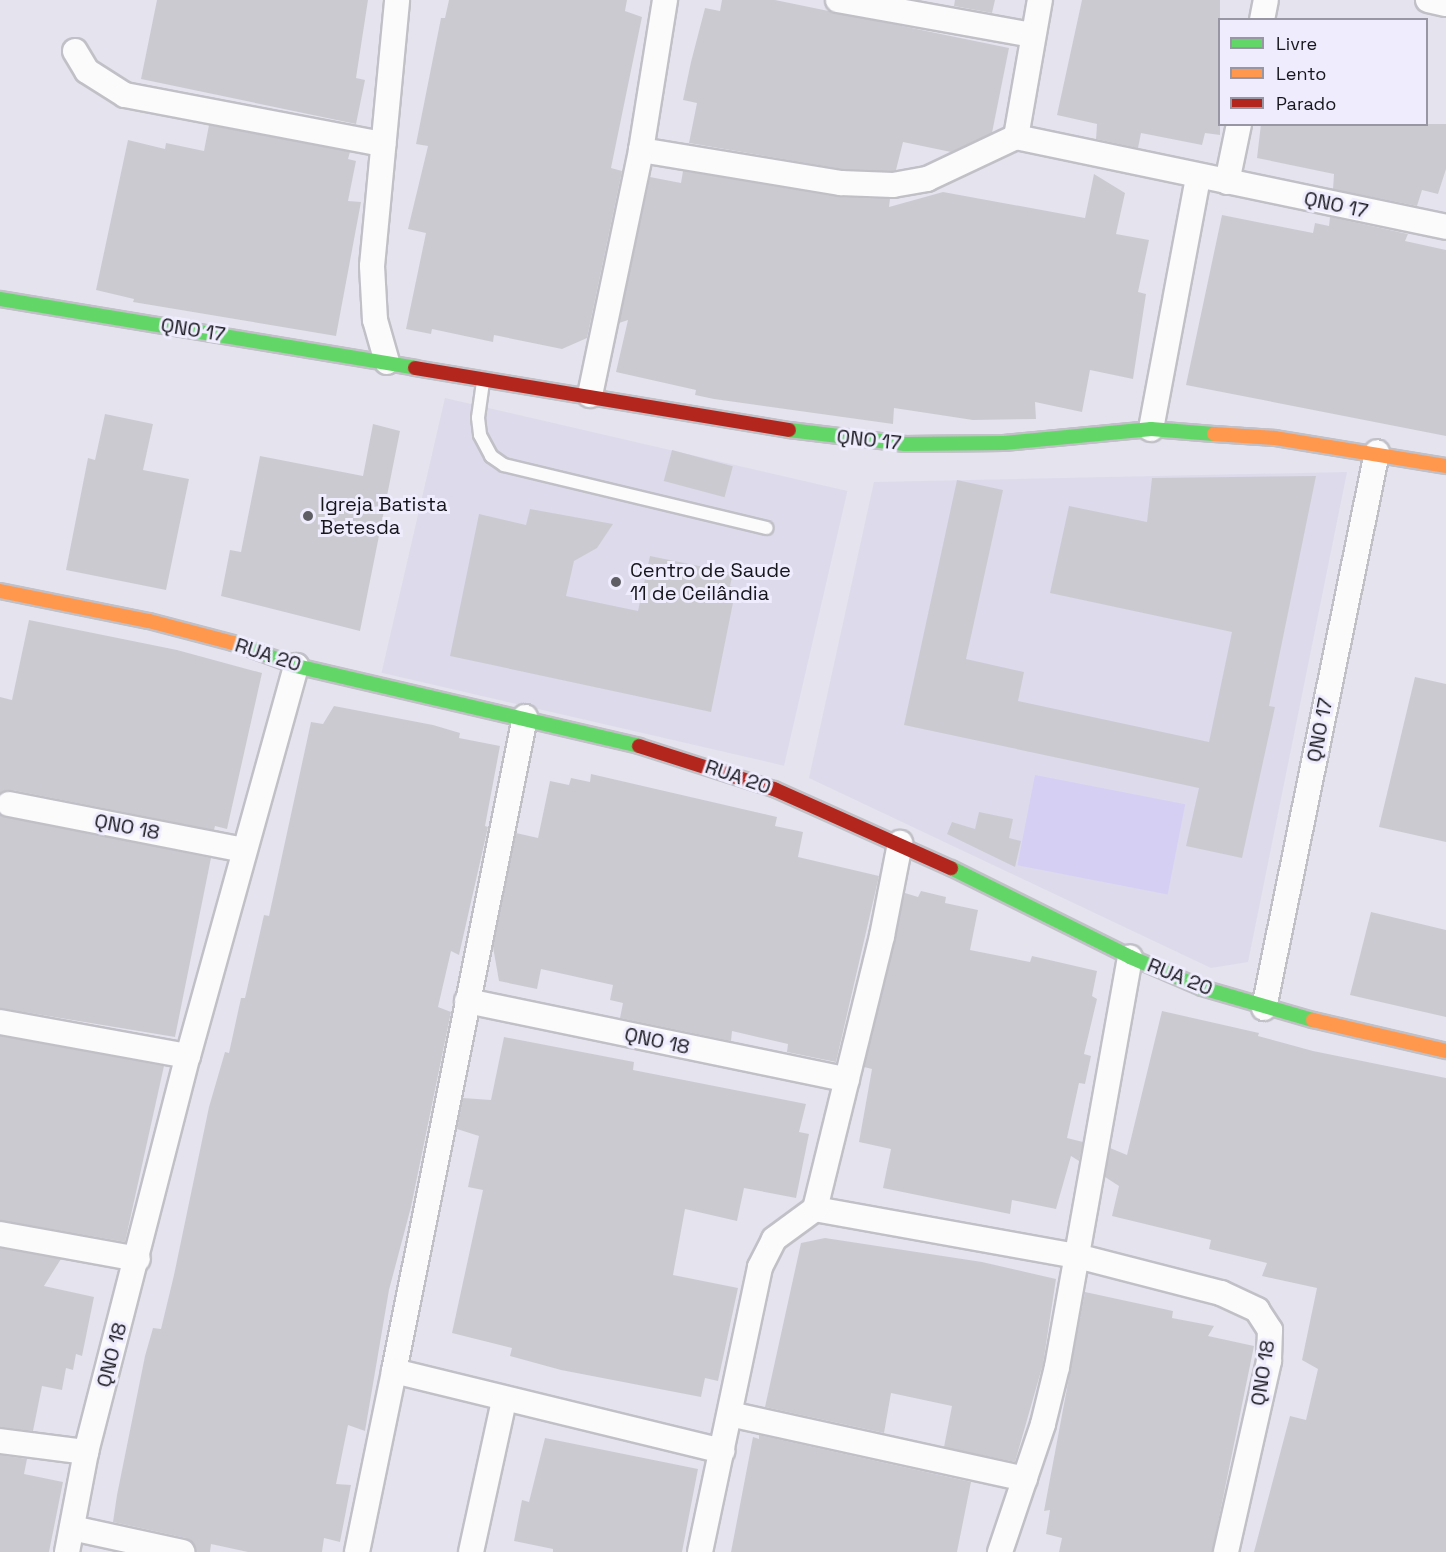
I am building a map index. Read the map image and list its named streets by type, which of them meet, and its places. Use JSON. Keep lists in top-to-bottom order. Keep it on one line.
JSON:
{"streets":{"street":["QNO 17","RUA 20","QNO 18"]},"crossings":[["QNO 17","RUA 20"],["RUA 20","QNO 18"]],"places":["Igreja Batista Betesda","Centro de Saude 11 de Ceilândia"],"legend":["Livre","Lento","Parado"]}
